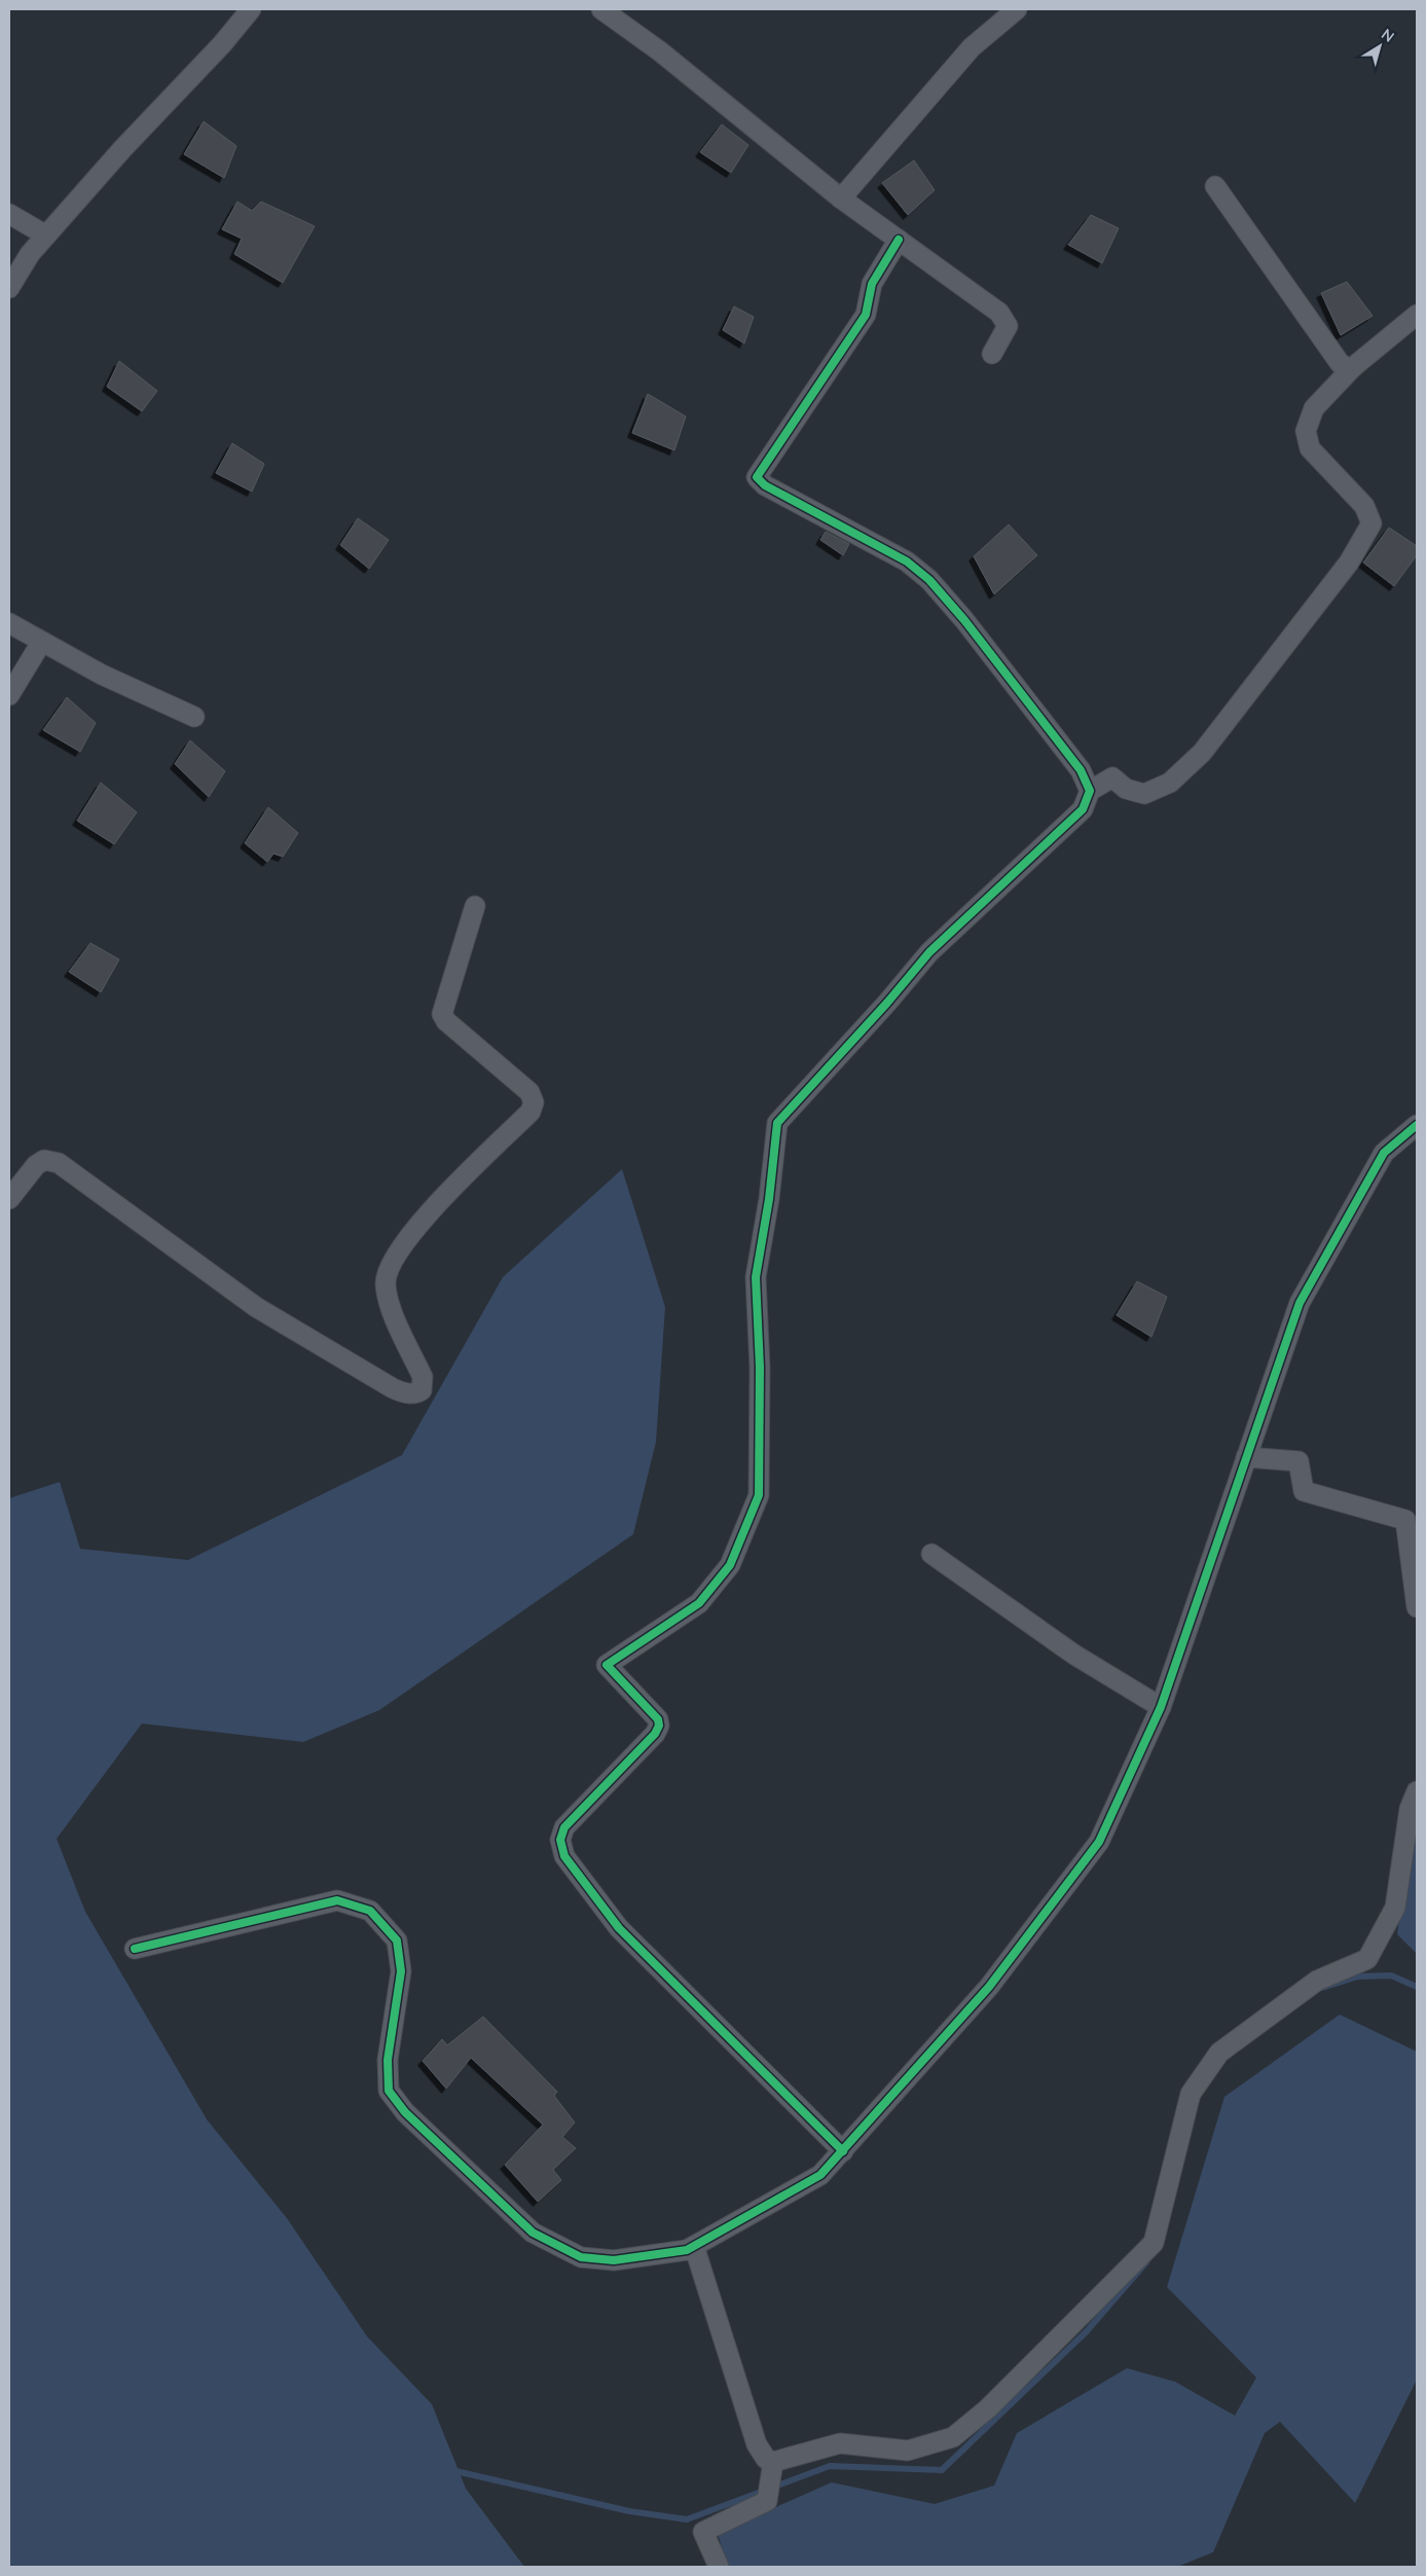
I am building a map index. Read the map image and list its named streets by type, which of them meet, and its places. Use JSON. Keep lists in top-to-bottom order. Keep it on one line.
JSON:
{"north":"top right"}
